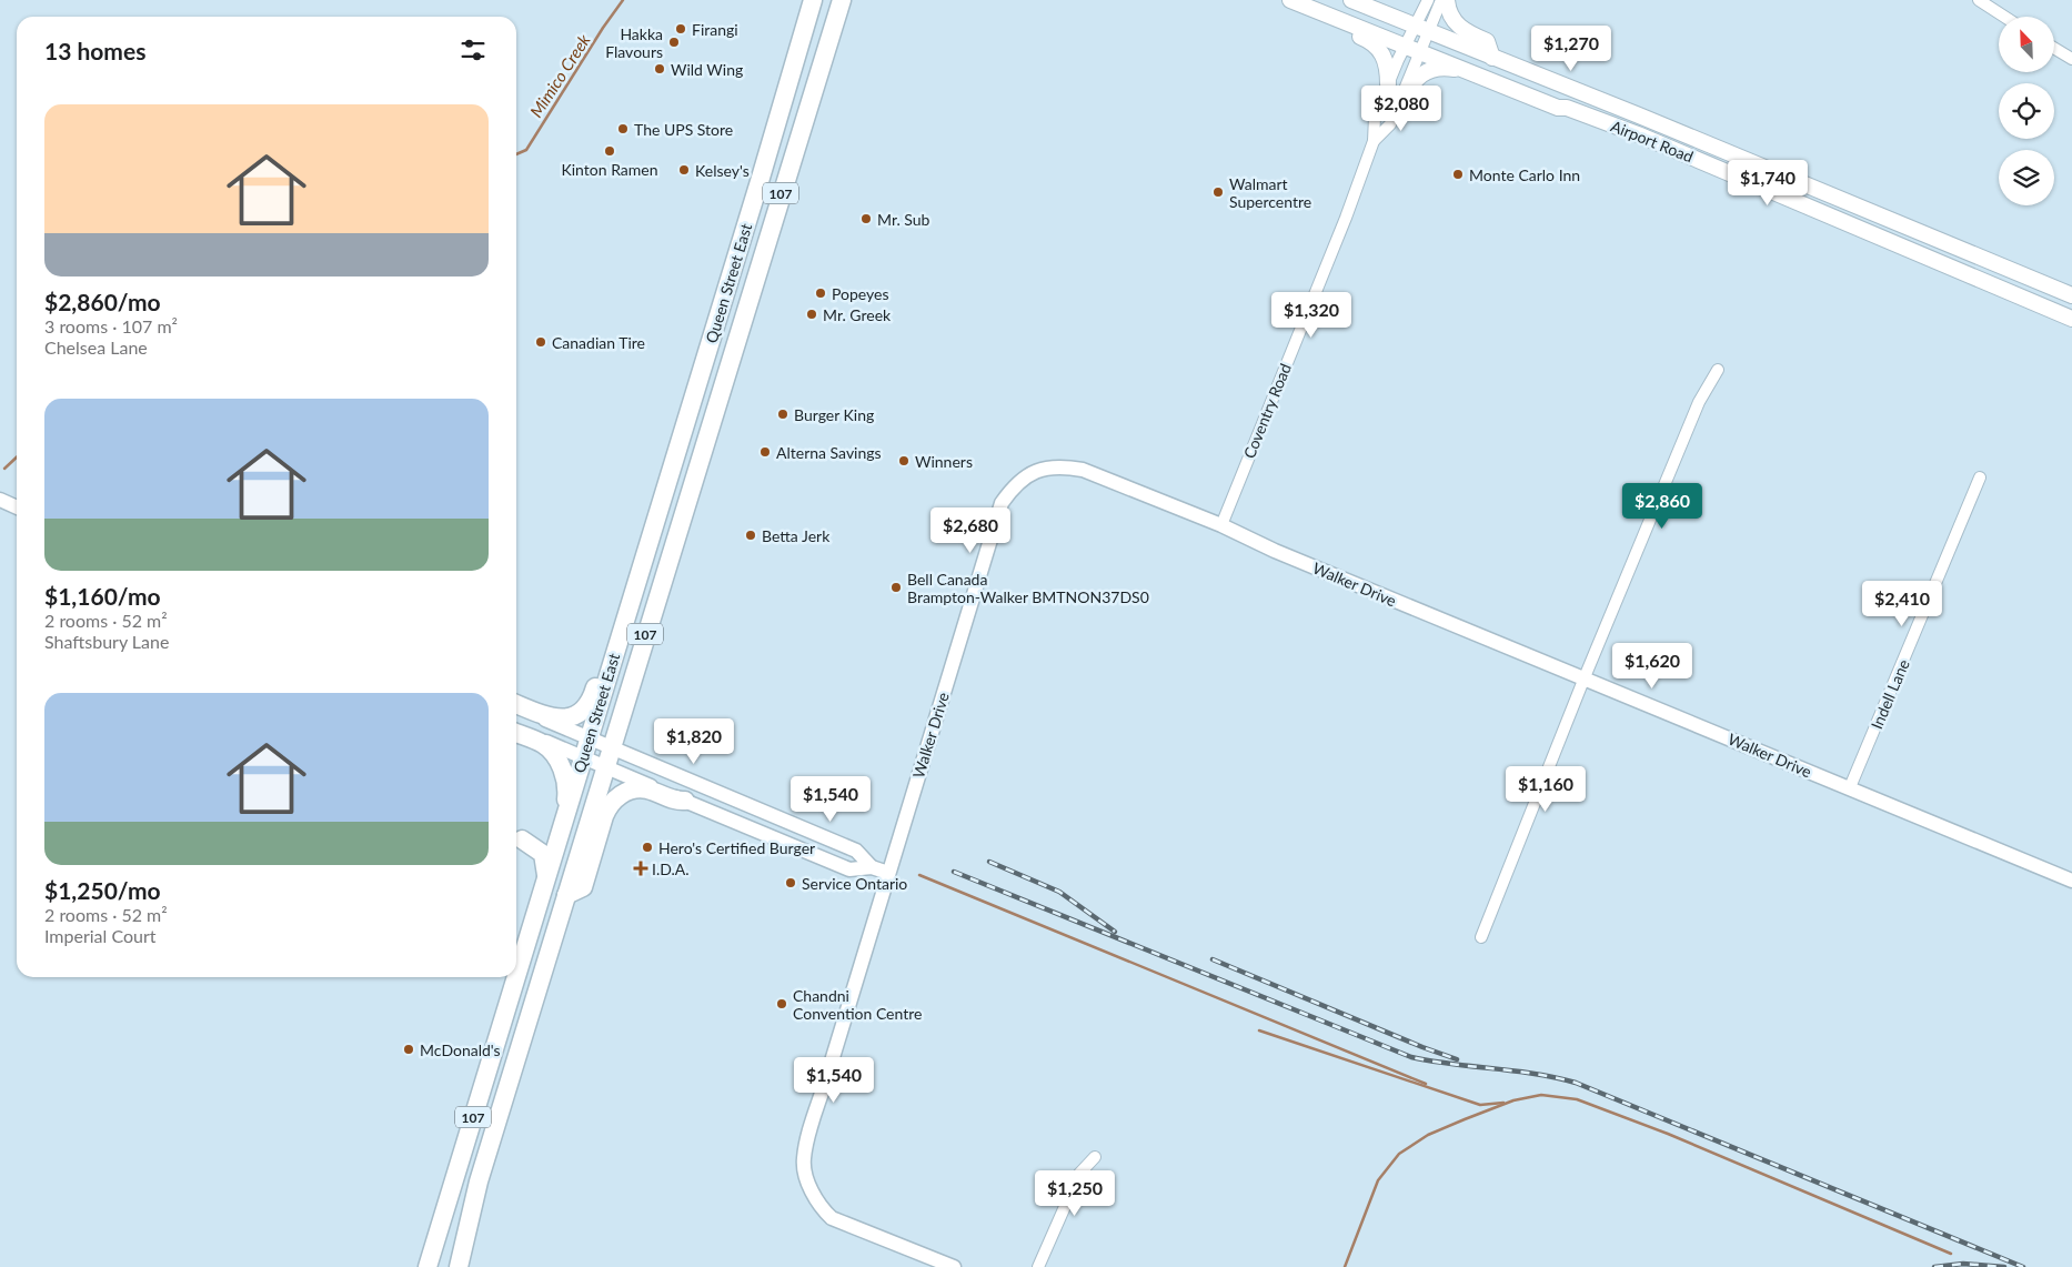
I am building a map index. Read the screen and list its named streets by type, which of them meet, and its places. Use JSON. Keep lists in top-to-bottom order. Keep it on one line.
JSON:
{"streets":{"main road":["Airport Road","107","Queen Street East"],"street":["Coventry Road","Walker Drive","Indell Lane"]},"crossings":[["Airport Road","Coventry Road"],["Coventry Road","Walker Drive"],["Walker Drive","Indell Lane"]],"water":["Mimico Creek"],"places":{"other":["Firangi","Hakka Flavours","Wild Wing","The UPS Store","Kinton Ramen","Kelsey's","Monte Carlo Inn","Walmart Supercentre","Mr. Sub","Popeyes","Mr. Greek","Canadian Tire","Burger King","Alterna Savings","Winners","Betta Jerk","Bell Canada Brampton-Walker BMTNON37DS0","Hero's Certified Burger","Service Ontario","Chandni Convention Centre","McDonald's"],"health":["I.D.A."]},"north":"top left","page":{"heading":"13 homes","price":["$1,270","$2,080","$1,740","$1,320","$2,860","$2,680","$2,410","$1,620","$1,820","$1,160","$1,540","$1,540","$1,250"],"list":[{"name":"$2,860/mo","note":"3 rooms · 107 m² · Chelsea Lane"},{"name":"$1,160/mo","note":"2 rooms · 52 m² · Shaftsbury Lane"},{"name":"$1,250/mo","note":"2 rooms · 52 m² · Imperial Court"}]}}
